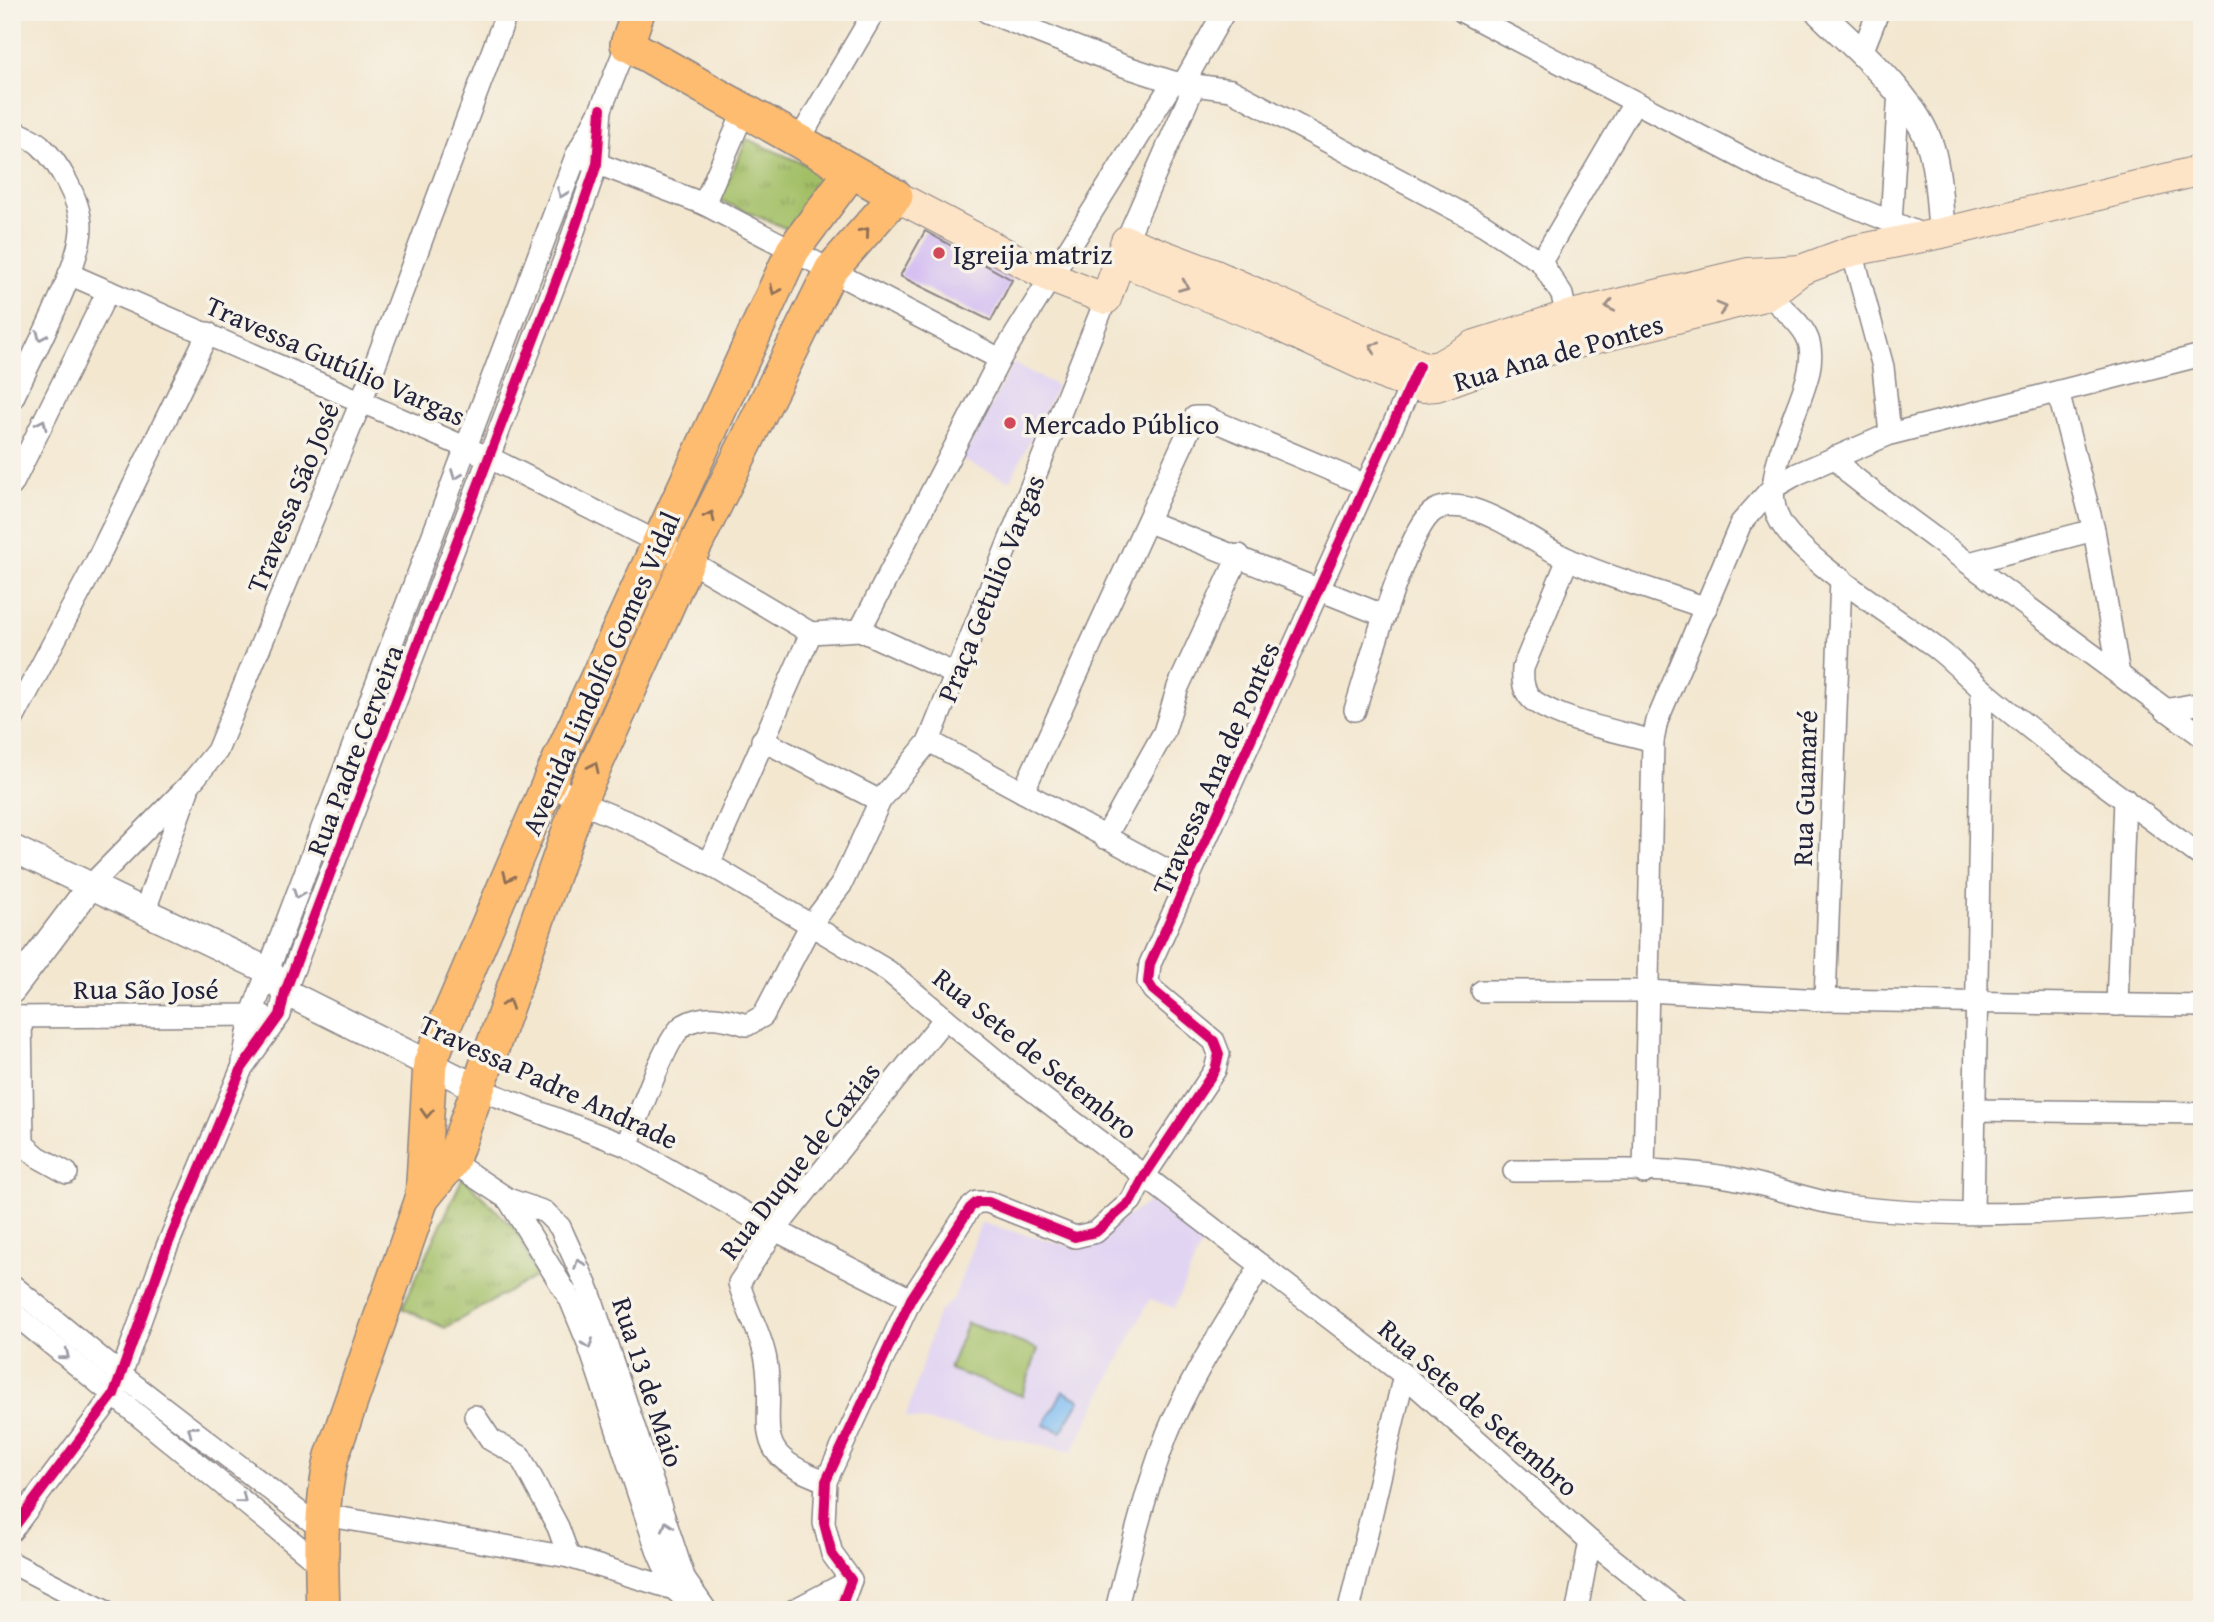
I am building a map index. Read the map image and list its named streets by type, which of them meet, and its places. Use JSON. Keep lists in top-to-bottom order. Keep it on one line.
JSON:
{"streets":{"main road":["Rua Ana de Pontes","Praça Getulio Vargas","Avenida Lindolfo Gomes Vidal","Rua Padre Cerveira"],"street":["Travessa Gutúlio Vargas","Travessa São José","Travessa Ana de Pontes","Rua Guamaré","Rua São José","Rua Sete de Setembro","Travessa Padre Andrade","Rua Duque de Caxias","Rua 13 de Maio"]},"crossings":[["Rua Ana de Pontes","Praça Getulio Vargas"],["Rua Ana de Pontes","Travessa Ana de Pontes"],["Travessa Gutúlio Vargas","Travessa São José"],["Travessa Gutúlio Vargas","Avenida Lindolfo Gomes Vidal"],["Travessa Gutúlio Vargas","Rua Padre Cerveira"],["Travessa São José","Travessa Padre Andrade"],["Praça Getulio Vargas","Rua Sete de Setembro"],["Praça Getulio Vargas","Travessa Padre Andrade"],["Avenida Lindolfo Gomes Vidal","Rua Sete de Setembro"],["Avenida Lindolfo Gomes Vidal","Travessa Padre Andrade"],["Avenida Lindolfo Gomes Vidal","Rua 13 de Maio"],["Rua Padre Cerveira","Rua São José"],["Rua Padre Cerveira","Travessa Padre Andrade"],["Travessa Ana de Pontes","Rua Sete de Setembro"],["Rua São José","Travessa Padre Andrade"],["Rua Sete de Setembro","Rua Duque de Caxias"],["Travessa Padre Andrade","Rua Duque de Caxias"]],"places":["Igreija matriz","Mercado Público"]}
